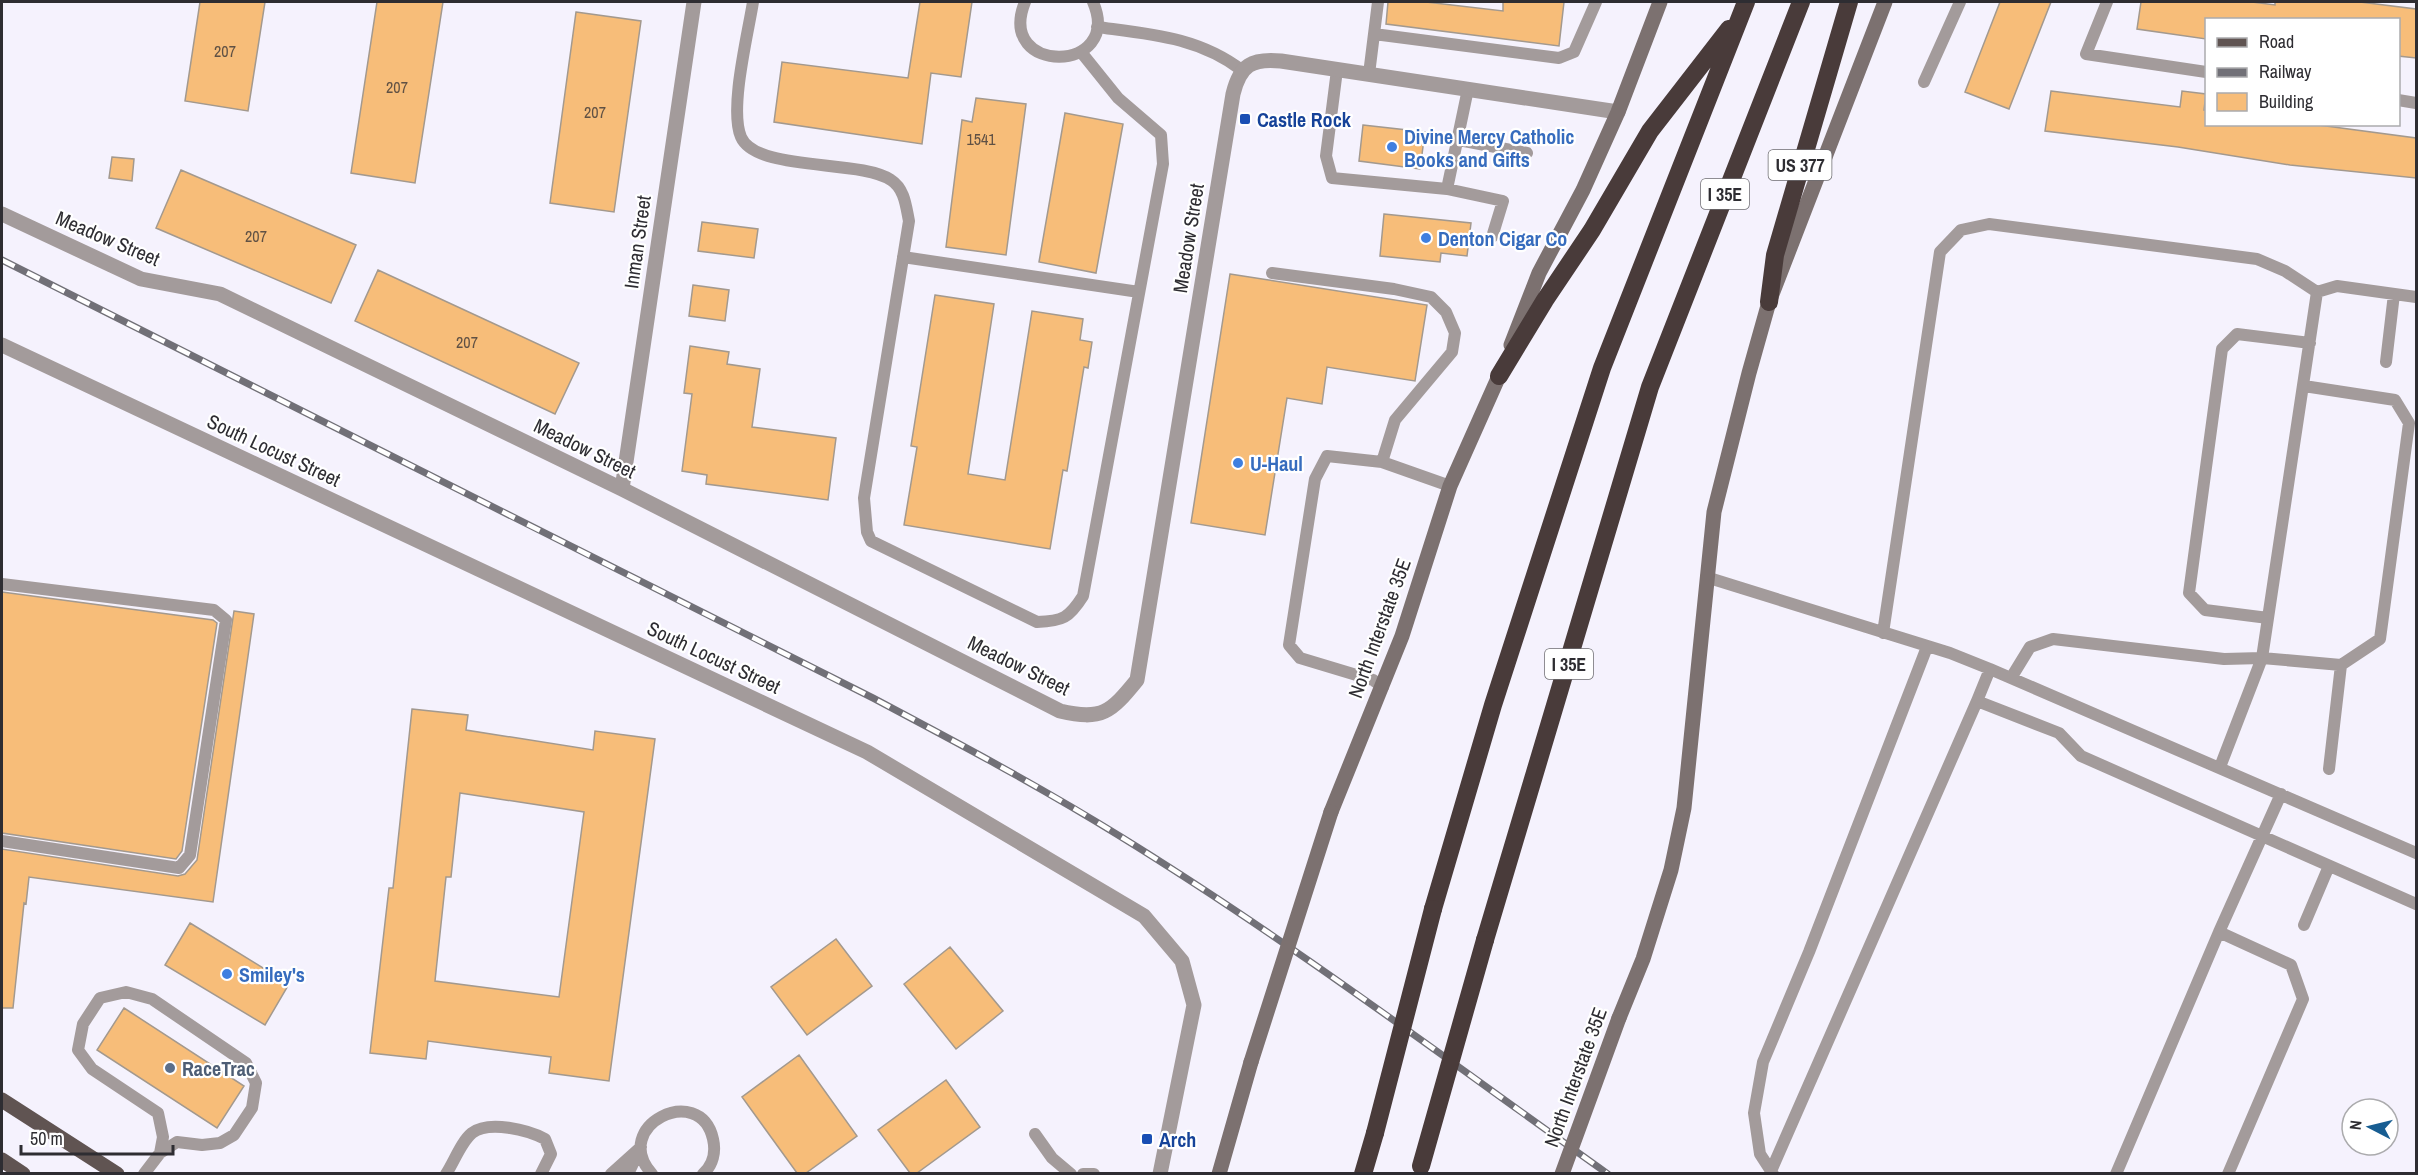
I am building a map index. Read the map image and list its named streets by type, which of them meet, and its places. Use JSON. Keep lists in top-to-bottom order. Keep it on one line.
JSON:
{"streets":{"highway":["US 377","I 35E"],"main road":["North Interstate 35E"],"street":["Meadow Street","Inman Street","South Locust Street"]},"crossings":[["US 377","North Interstate 35E"],["Meadow Street","Inman Street"]],"places":{"transit":["Castle Rock","Arch"],"other":["Divine Mercy Catholic Books and Gifts","Denton Cigar Co","U-Haul","Smiley's","RaceTrac"]},"house_numbers":["207","207","207","1541","207","207"],"legend":["Road","Railway","Building"],"scale_bar":"50 m","north":"left"}
